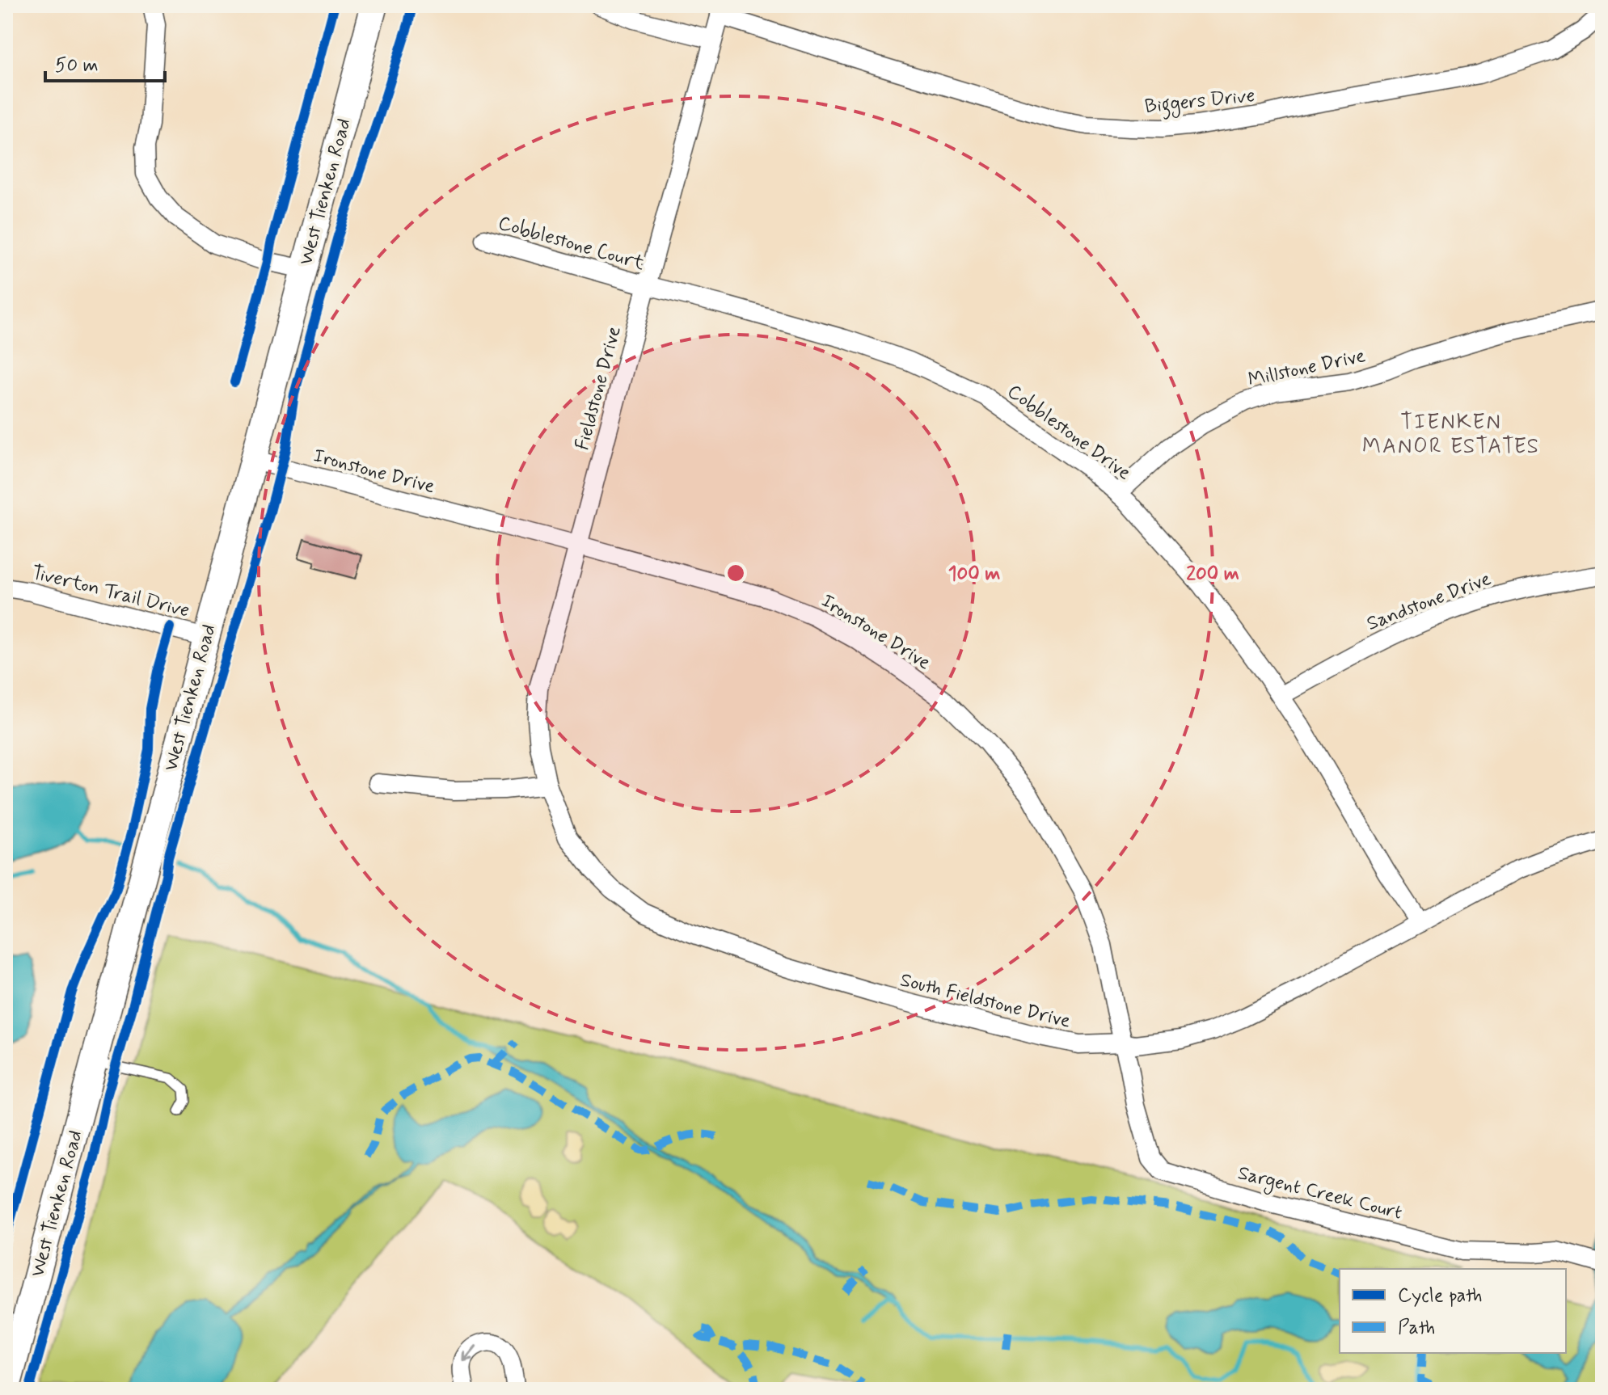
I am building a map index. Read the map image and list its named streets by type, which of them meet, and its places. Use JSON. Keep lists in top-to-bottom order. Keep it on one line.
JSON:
{"streets":{"street":["Biggers Drive","West Tienken Road","Cobblestone Court","Millstone Drive","Fieldstone Drive","Cobblestone Drive","Ironstone Drive","Tiverton Trail Drive","Sandstone Drive","South Fieldstone Drive","Sargent Creek Court"]},"crossings":[["Biggers Drive","Fieldstone Drive"],["West Tienken Road","Ironstone Drive"],["West Tienken Road","Tiverton Trail Drive"],["Cobblestone Court","Fieldstone Drive"],["Cobblestone Court","Cobblestone Drive"],["Millstone Drive","Cobblestone Drive"],["Fieldstone Drive","Cobblestone Drive"],["Fieldstone Drive","Ironstone Drive"],["Fieldstone Drive","South Fieldstone Drive"],["Cobblestone Drive","Sandstone Drive"],["Cobblestone Drive","South Fieldstone Drive"],["Ironstone Drive","South Fieldstone Drive"],["Ironstone Drive","Sargent Creek Court"],["South Fieldstone Drive","Sargent Creek Court"]],"districts":["TIENKEN MANOR ESTATES"],"legend":["Cycle path","Path"],"scale_bar":"50 m","rings":["100 m","200 m"]}
